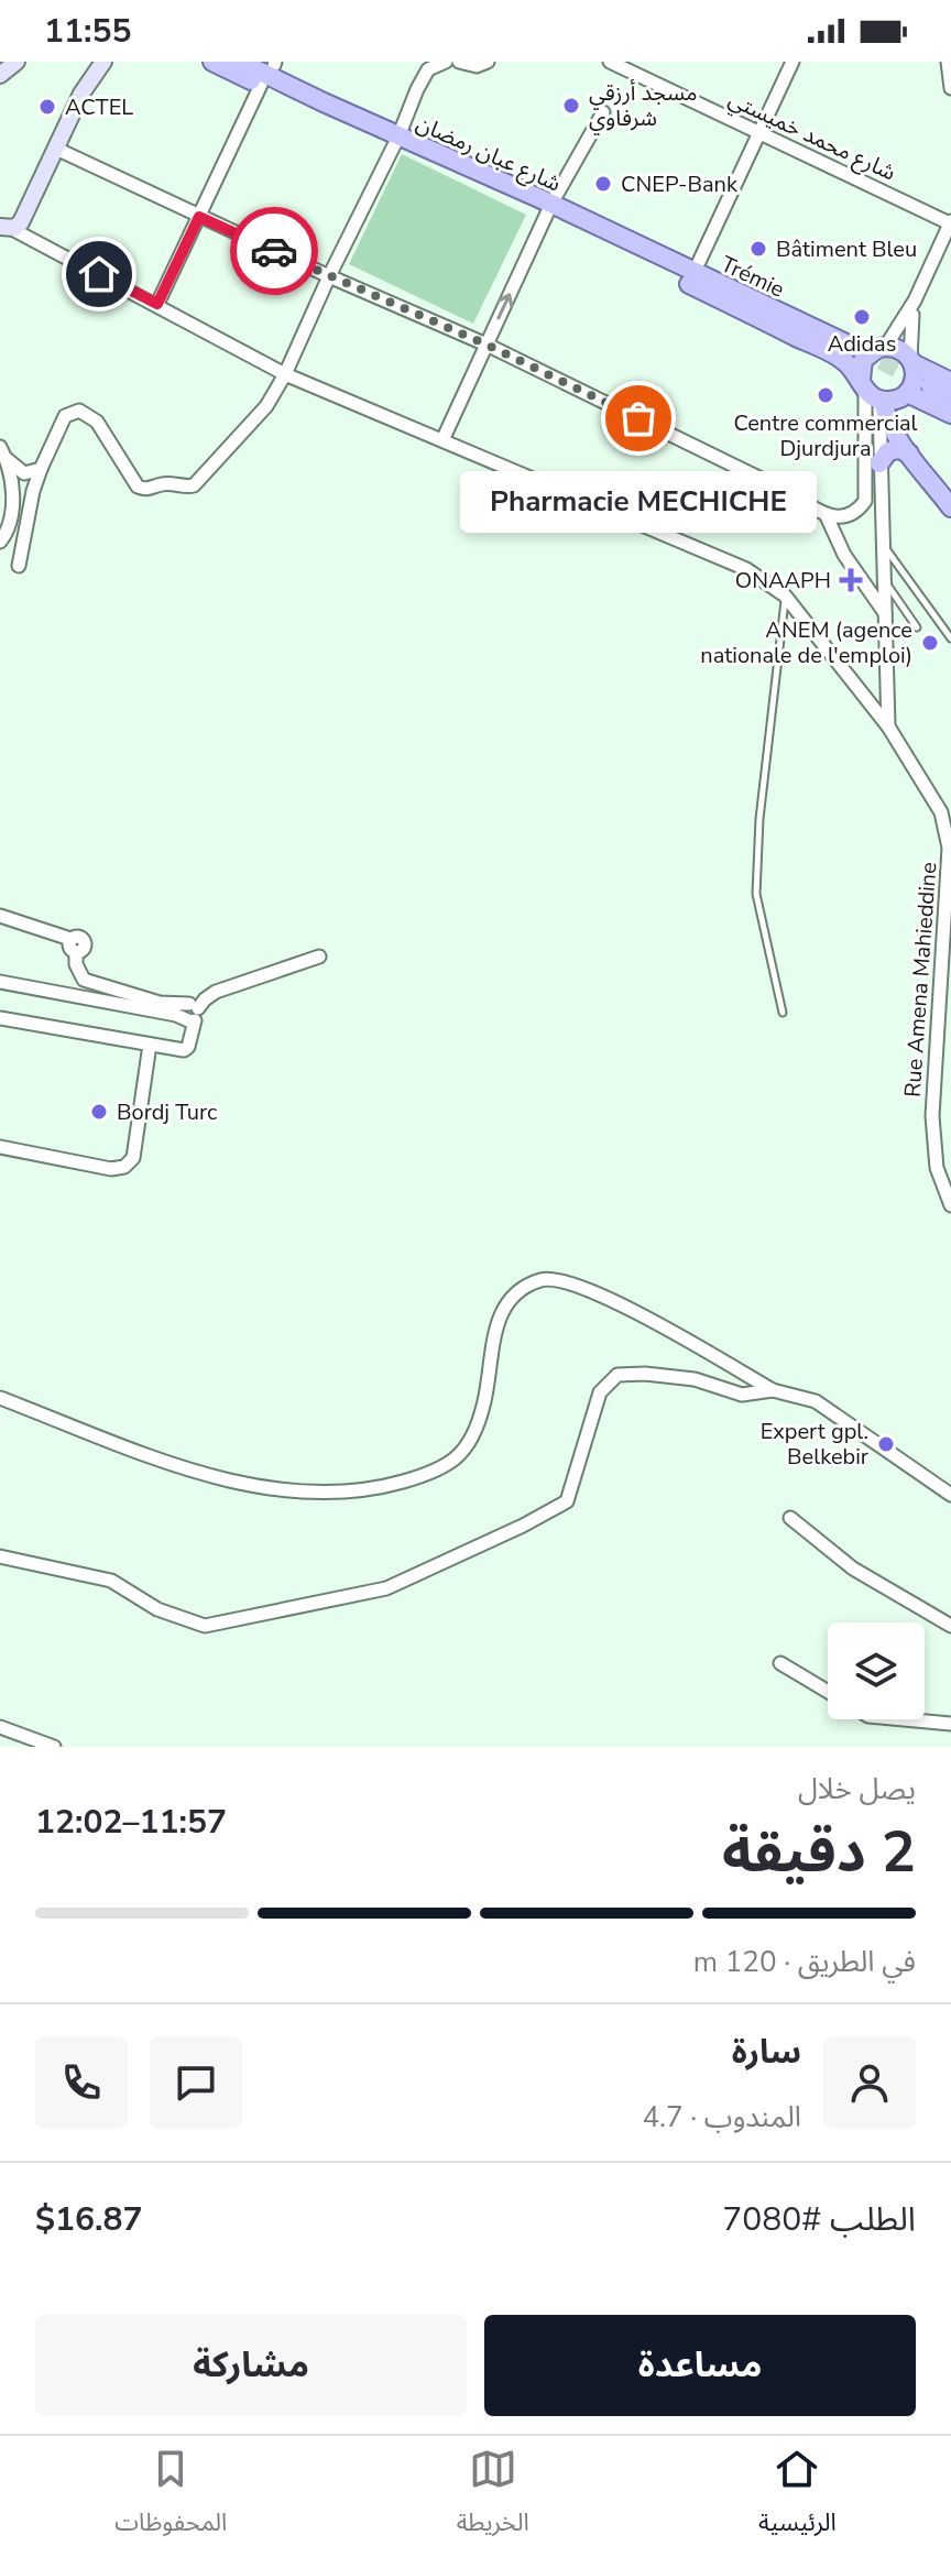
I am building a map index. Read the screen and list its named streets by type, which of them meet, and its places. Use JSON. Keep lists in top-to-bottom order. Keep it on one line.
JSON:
{"streets":{"main road":["شارع عبان رمضان","Trémie"],"street":["شارع محمد خميستي","Rue Amena Mahieddine"]},"crossings":[["شارع عبان رمضان","Trémie"]],"places":{"other":["مسجد أرزقي شرفاوي","ACTEL","CNEP-Bank","Bâtiment Bleu","Adidas","Centre commercial Djurdjura","Pharmacie MECHICHE","ANEM (agence nationale de l'emploi)","Bordj Turc","Expert gpl. Belkebir"],"health":["ONAAPH"]},"page":{"status":"11:55","bubble":"Pharmacie MECHICHE","heading":["2 دقيقة","يصل خلال","11:57–12:02"],"panel":["سارة","المندوب · 4.7","الطلب #7080","$16.87"],"bar":"في الطريق · 120 m","buttons":["مساعدة","مشاركة"],"tabs":["الرئيسية","الخريطة","المحفوظات"]}}
